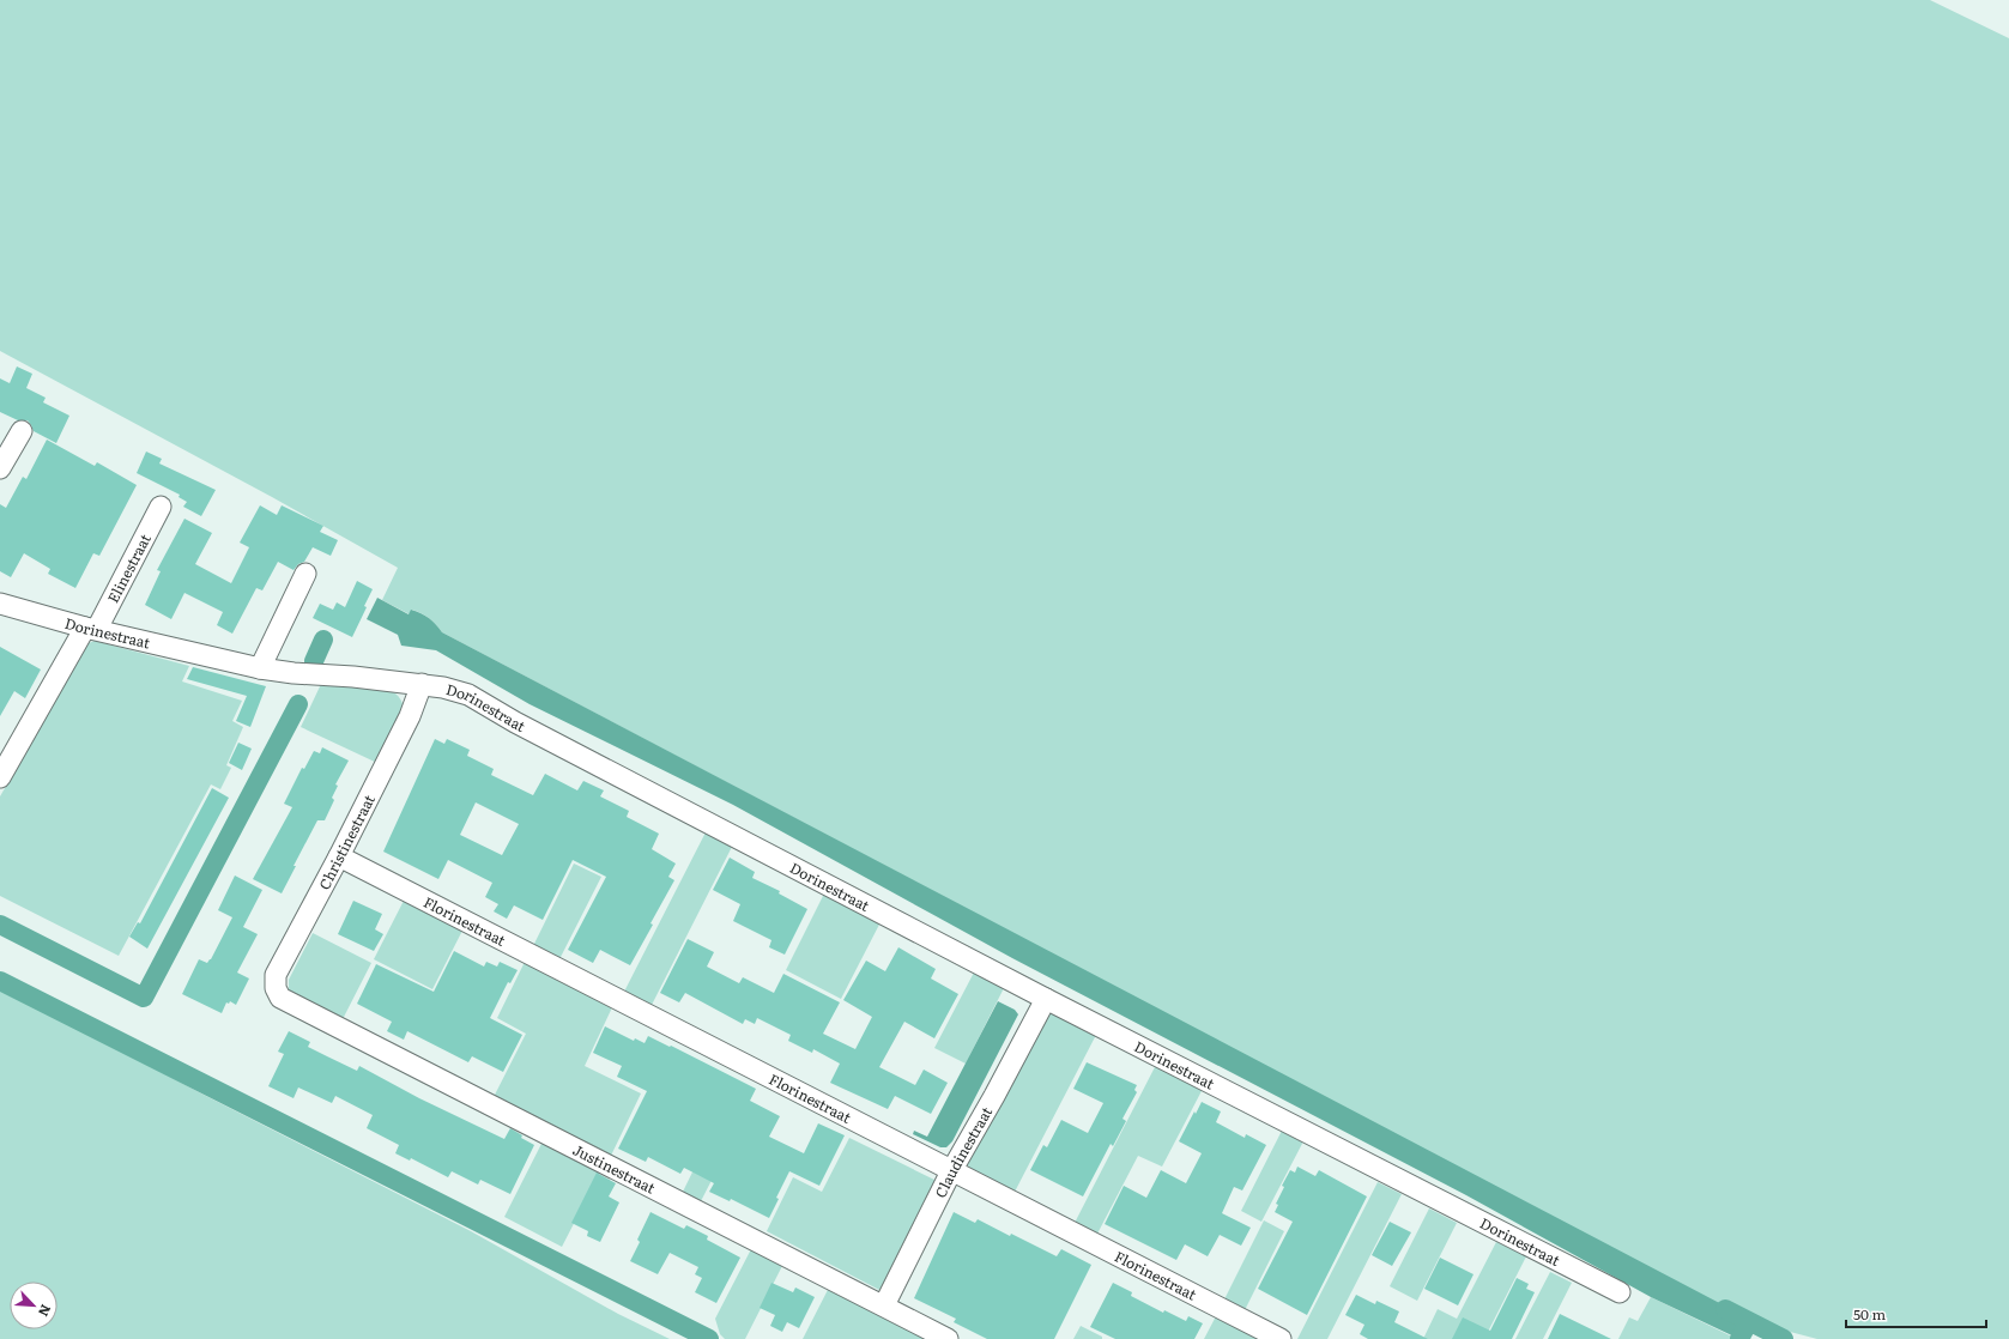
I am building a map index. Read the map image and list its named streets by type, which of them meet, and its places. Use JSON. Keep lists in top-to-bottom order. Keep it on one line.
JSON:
{"streets":{"street":["Elinestraat","Dorinestraat","Christinestraat","Florinestraat","Claudinestraat","Justinestraat"]},"crossings":[["Elinestraat","Dorinestraat"],["Dorinestraat","Christinestraat"],["Dorinestraat","Claudinestraat"],["Christinestraat","Florinestraat"],["Christinestraat","Justinestraat"],["Florinestraat","Claudinestraat"],["Claudinestraat","Justinestraat"]],"scale_bar":"50 m","north":"bottom right"}
